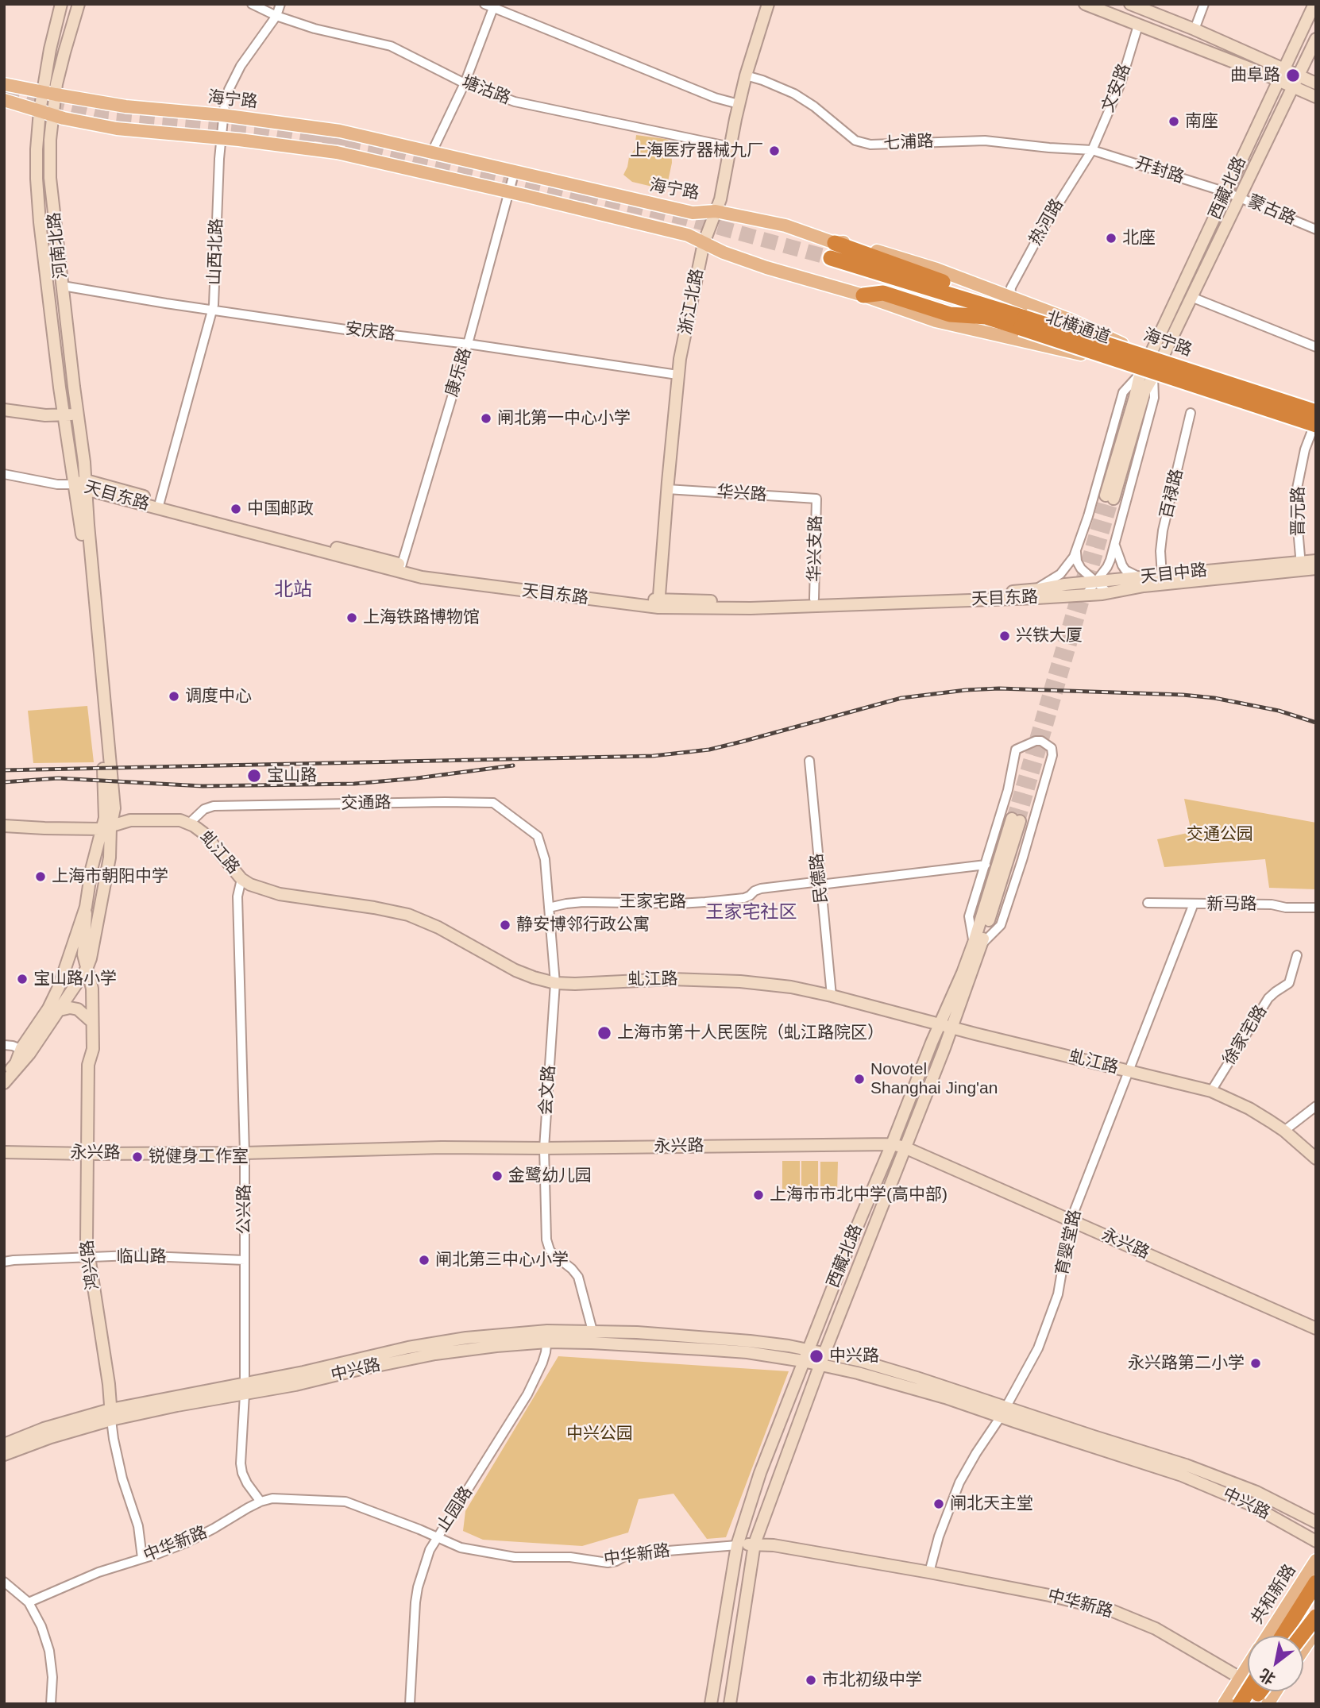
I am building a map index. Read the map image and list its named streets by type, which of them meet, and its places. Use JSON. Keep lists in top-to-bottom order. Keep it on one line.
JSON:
{"streets":{"highway":["北横通道"],"main road":["海宁路","西藏北路","河南北路","浙江北路","天目东路","天目中路","虬江路","永兴路","鸿兴路","中兴路","中华新路","共和新路"],"street":["文安路","塘沽路","七浦路","开封路","蒙古路","热河路","山西北路","安庆路","康乐路","华兴路","百禄路","晋元路","华兴支路","交通路","民德路","王家宅路","新马路","徐家宅路","会文路","公兴路","育婴堂路","临山路","止园路"]},"crossings":[["文安路","七浦路"],["文安路","开封路"],["文安路","热河路"],["塘沽路","山西北路"],["塘沽路","浙江北路"],["海宁路","西藏北路"],["海宁路","热河路"],["海宁路","河南北路"],["海宁路","山西北路"],["海宁路","浙江北路"],["海宁路","北横通道"],["海宁路","康乐路"],["海宁路","晋元路"],["七浦路","开封路"],["七浦路","热河路"],["七浦路","浙江北路"],["开封路","西藏北路"],["开封路","蒙古路"],["开封路","热河路"],["西藏北路","蒙古路"],["西藏北路","天目东路"],["西藏北路","天目中路"],["西藏北路","虬江路"],["西藏北路","永兴路"],["西藏北路","中兴路"],["西藏北路","中华新路"],["河南北路","安庆路"],["河南北路","天目东路"],["山西北路","安庆路"],["山西北路","天目东路"],["浙江北路","安庆路"],["浙江北路","华兴路"],["浙江北路","天目东路"],["北横通道","晋元路"],["安庆路","康乐路"],["康乐路","天目东路"],["华兴路","华兴支路"],["百禄路","天目中路"],["天目东路","华兴支路"],["天目东路","天目中路"],["晋元路","天目中路"],["交通路","虬江路"],["交通路","会文路"],["虬江路","民德路"],["虬江路","徐家宅路"],["虬江路","会文路"],["虬江路","公兴路"],["虬江路","育婴堂路"],["民德路","王家宅路"],["王家宅路","会文路"],["新马路","育婴堂路"],["会文路","永兴路"],["会文路","中兴路"],["永兴路","公兴路"],["永兴路","育婴堂路"],["永兴路","鸿兴路"],["公兴路","临山路"],["公兴路","中兴路"],["公兴路","中华新路"],["育婴堂路","中兴路"],["育婴堂路","中华新路"],["临山路","鸿兴路"],["鸿兴路","中兴路"],["鸿兴路","中华新路"],["中兴路","止园路"],["止园路","中华新路"],["中华新路","共和新路"]],"districts":["北站","王家宅社区"],"parks":["交通公园","中兴公园"],"places":["曲阜路","南座","上海医疗器械九厂","北座","闸北第一中心小学","中国邮政","上海铁路博物馆","兴铁大厦","调度中心","宝山路","上海市朝阳中学","静安博邻行政公寓","宝山路小学","上海市第十人民医院（虬江路院区）","Novotel Shanghai Jing'an","锐健身工作室","金鹭幼儿园","上海市市北中学(高中部)","闸北第三中心小学","中兴路","永兴路第二小学","闸北天主堂","市北初级中学"],"north":"bottom left"}
